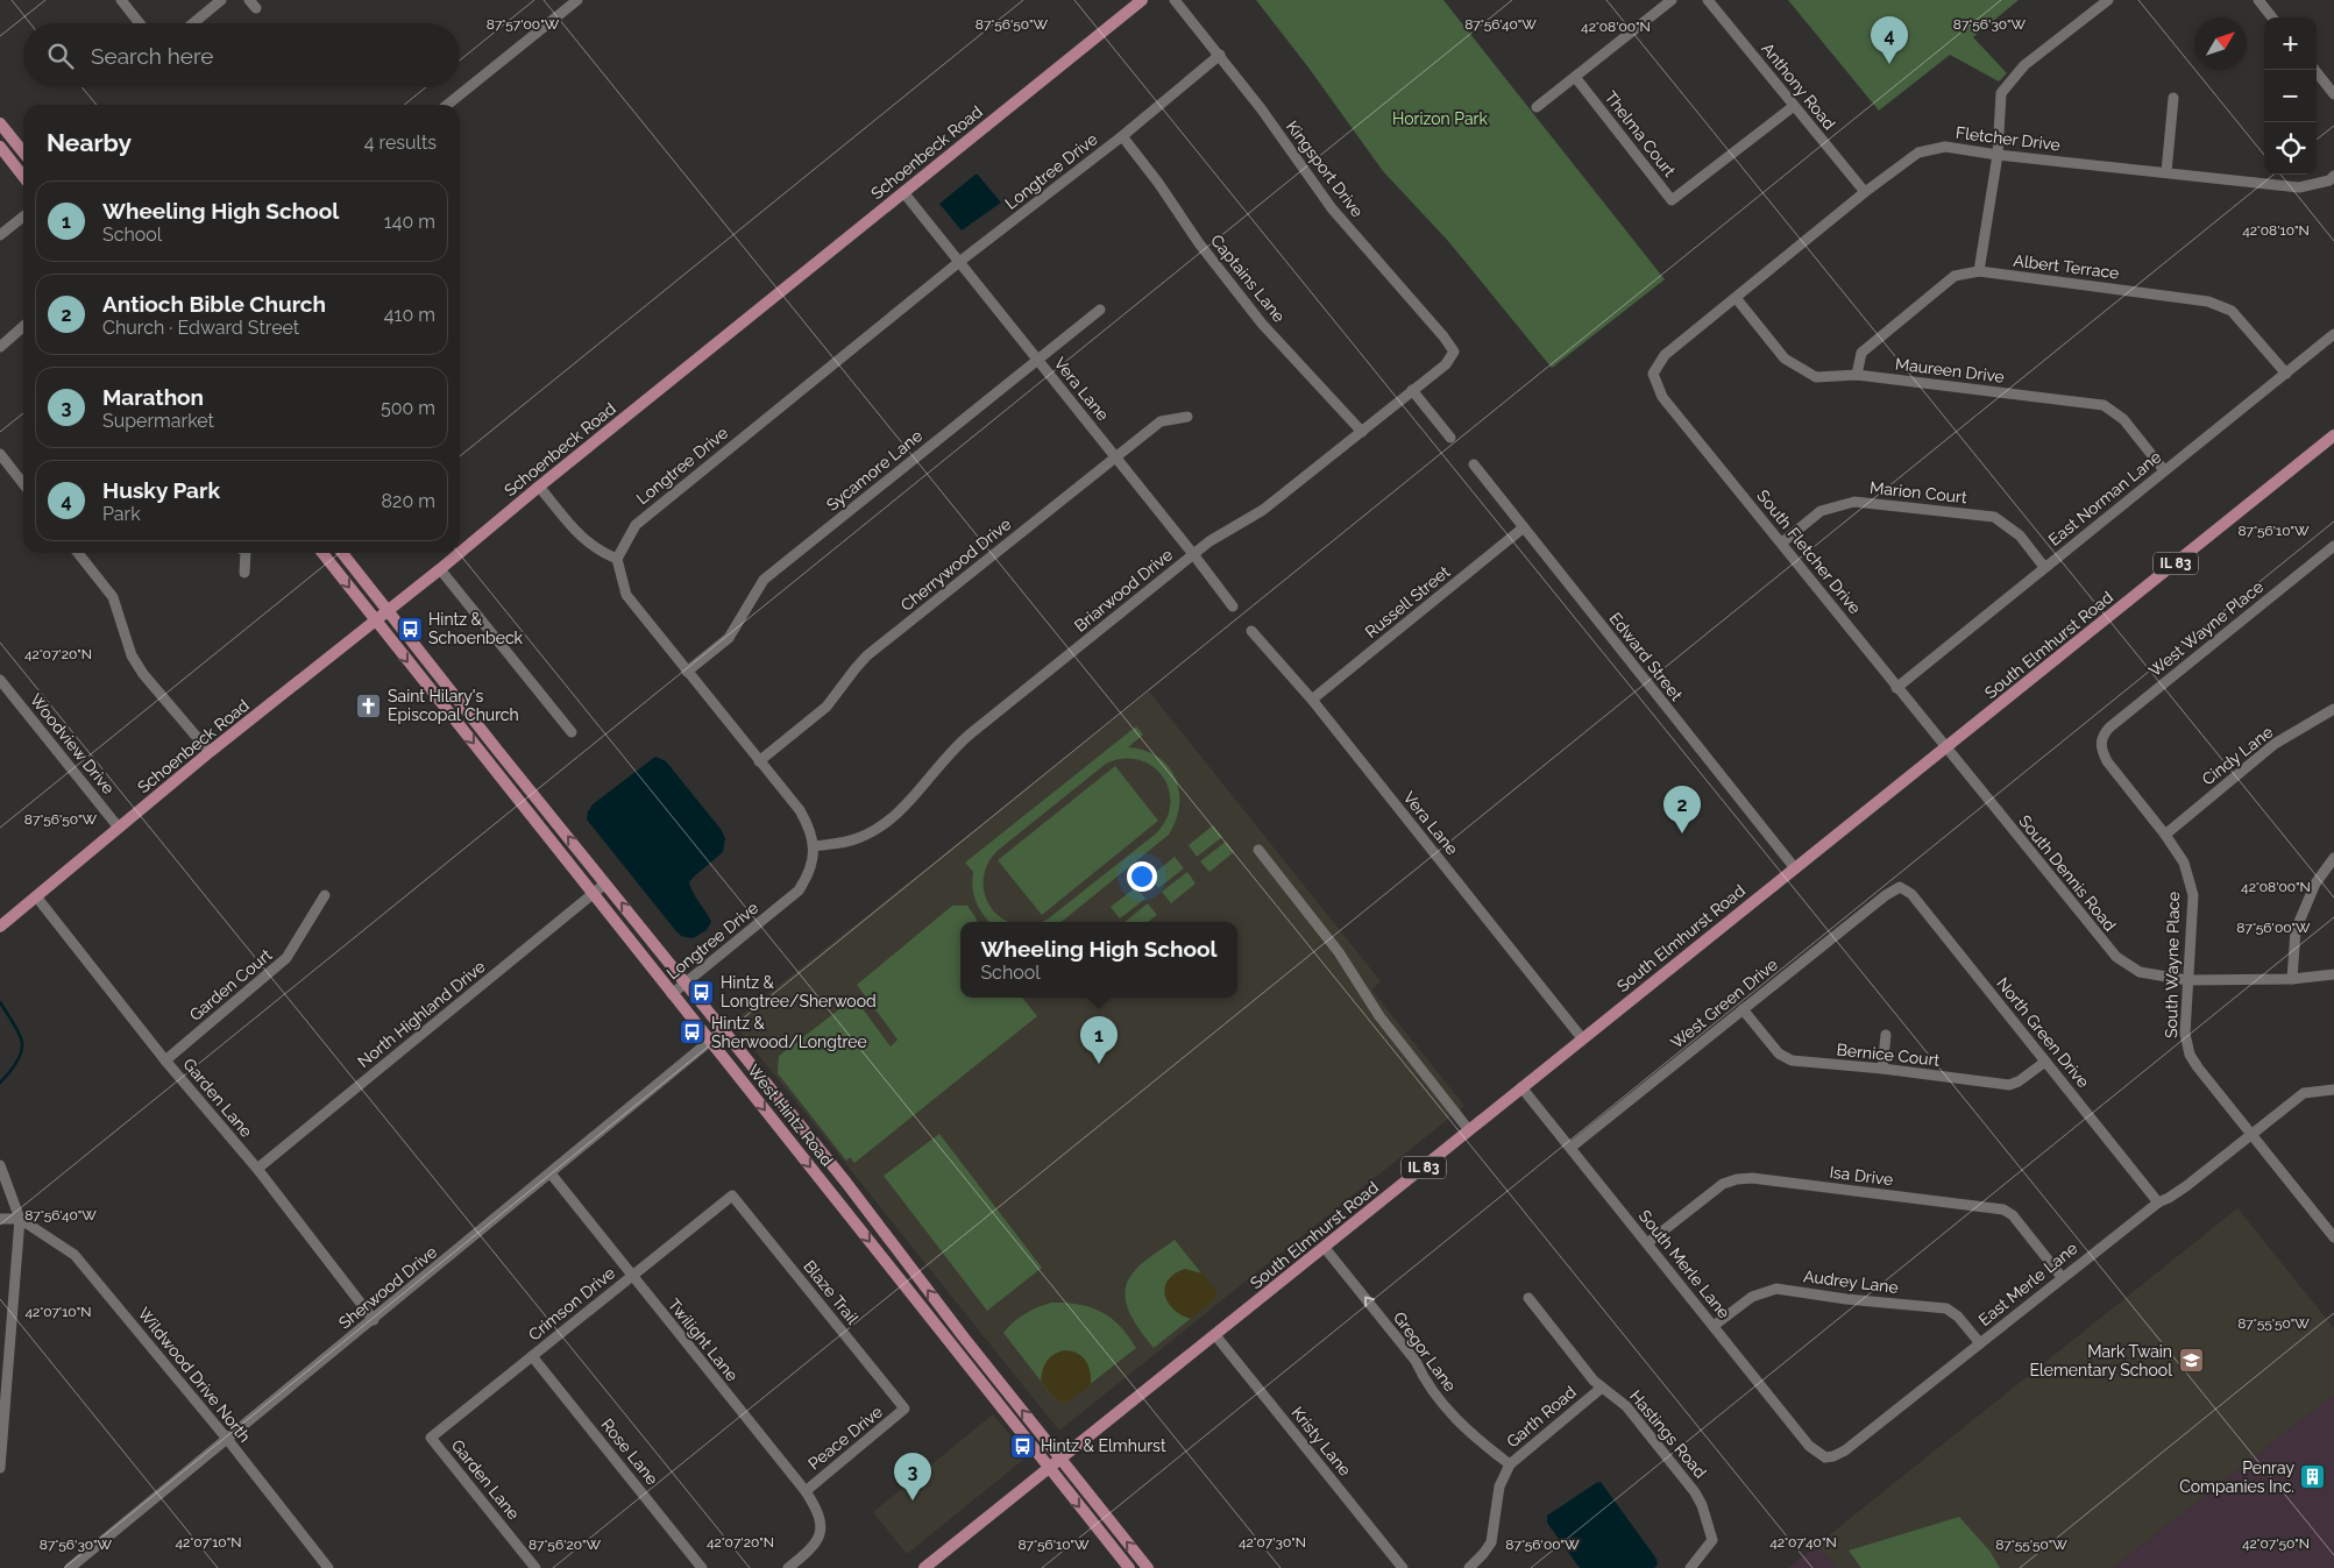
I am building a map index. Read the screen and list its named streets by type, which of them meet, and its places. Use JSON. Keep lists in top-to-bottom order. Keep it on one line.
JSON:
{"streets":{"main road":["Schoenbeck Road","IL 83","South Elmhurst Road","West Hintz Road"],"street":["Anthony Road","Thelma Court","Fletcher Drive","Kingsport Drive","Longtree Drive","Albert Terrace","Captains Lane","Maureen Drive","Vera Lane","Sycamore Lane","Marion Court","East Norman Lane","South Fletcher Drive","Cherrywood Drive","Briarwood Drive","Russell Street","West Wayne Place","Edward Street","Woodview Drive","Cindy Lane","South Dennis Road","South Wayne Place","Garden Court","West Green Drive","North Highland Drive","North Green Drive","Bernice Court","Garden Lane","Isa Drive","South Merle Lane","Audrey Lane","East Merle Lane","Sherwood Drive","Blaze Trail","Crimson Drive","Twilight Lane","Gregor Lane","Wildwood Drive North","Garth Road","Hastings Road","Peace Drive","Kristy Lane","Rose Lane"]},"crossings":[["Anthony Road","Thelma Court"],["Anthony Road","Fletcher Drive"],["Fletcher Drive","Maureen Drive"],["Fletcher Drive","South Fletcher Drive"],["Schoenbeck Road","Vera Lane"],["Schoenbeck Road","Woodview Drive"],["Schoenbeck Road","Garden Lane"],["Schoenbeck Road","West Hintz Road"],["Kingsport Drive","Longtree Drive"],["Kingsport Drive","Briarwood Drive"],["Longtree Drive","Captains Lane"],["Longtree Drive","Vera Lane"],["Longtree Drive","Briarwood Drive"],["Longtree Drive","West Hintz Road"],["Albert Terrace","Maureen Drive"],["Albert Terrace","East Norman Lane"],["Captains Lane","Briarwood Drive"],["Maureen Drive","East Norman Lane"],["Vera Lane","Sycamore Lane"],["Vera Lane","Cherrywood Drive"],["Vera Lane","Briarwood Drive"],["Vera Lane","Russell Street"],["Vera Lane","South Elmhurst Road"],["Marion Court","East Norman Lane"],["Marion Court","South Fletcher Drive"],["East Norman Lane","South Fletcher Drive"],["South Fletcher Drive","South Elmhurst Road"],["South Fletcher Drive","South Dennis Road"],["IL 83","South Elmhurst Road"],["IL 83","West Hintz Road"],["Russell Street","Edward Street"],["West Wayne Place","South Wayne Place"],["South Elmhurst Road","Edward Street"],["South Elmhurst Road","South Dennis Road"],["South Elmhurst Road","West Hintz Road"],["South Elmhurst Road","South Merle Lane"],["South Elmhurst Road","Gregor Lane"],["South Elmhurst Road","Kristy Lane"],["Cindy Lane","South Wayne Place"],["South Dennis Road","South Wayne Place"],["South Wayne Place","East Merle Lane"],["Garden Court","Garden Lane"],["West Green Drive","North Green Drive"],["West Green Drive","Bernice Court"],["West Green Drive","South Merle Lane"],["North Highland Drive","Garden Lane"],["North Highland Drive","West Hintz Road"],["North Green Drive","Bernice Court"],["North Green Drive","East Merle Lane"],["Garden Lane","Sherwood Drive"],["Garden Lane","Crimson Drive"],["West Hintz Road","Sherwood Drive"],["Isa Drive","South Merle Lane"],["Isa Drive","East Merle Lane"],["South Merle Lane","Audrey Lane"],["South Merle Lane","East Merle Lane"],["Audrey Lane","East Merle Lane"],["Sherwood Drive","Twilight Lane"],["Sherwood Drive","Wildwood Drive North"],["Blaze Trail","Crimson Drive"],["Blaze Trail","Peace Drive"],["Crimson Drive","Twilight Lane"],["Crimson Drive","Rose Lane"],["Twilight Lane","Peace Drive"],["Gregor Lane","Garth Road"],["Garth Road","Hastings Road"]],"one_way":["Gregor Lane"],"parks":["Horizon Park"],"places":{"bus stop":["Hintz & Schoenbeck","Hintz & Longtree/Sherwood","Hintz & Sherwood/Longtree","Hintz & Elmhurst"],"church":["Saint Hilary's Episcopal Church"],"school or university":["Mark Twain Elementary School"],"building":["Penray Companies Inc."]},"north":"top right","page":{"pins":["4","2","1","3"],"map_buttons":["+","−"],"search":"Search here","heading":["Nearby","4 results"],"list":[{"mark":"1","name":"Wheeling High School","note":"School","value":"140 m"},{"mark":"2","name":"Antioch Bible Church","note":"Church · Edward Street","value":"410 m"},{"mark":"3","name":"Marathon","note":"Supermarket","value":"500 m"},{"mark":"4","name":"Husky Park","note":"Park","value":"820 m"}],"popup":["Wheeling High School","School"]},"coordinates":["87°56'50\"W","87°57'00\"W","87°56'40\"W","87°56'30\"W","42°08'00\"N","42°08'10\"N","87°56'10\"W","42°07'20\"N","87°56'00\"W","42°07'10\"N","87°55'50\"W","42°07'30\"N","42°07'40\"N","42°07'50\"N","87°56'20\"W"]}
